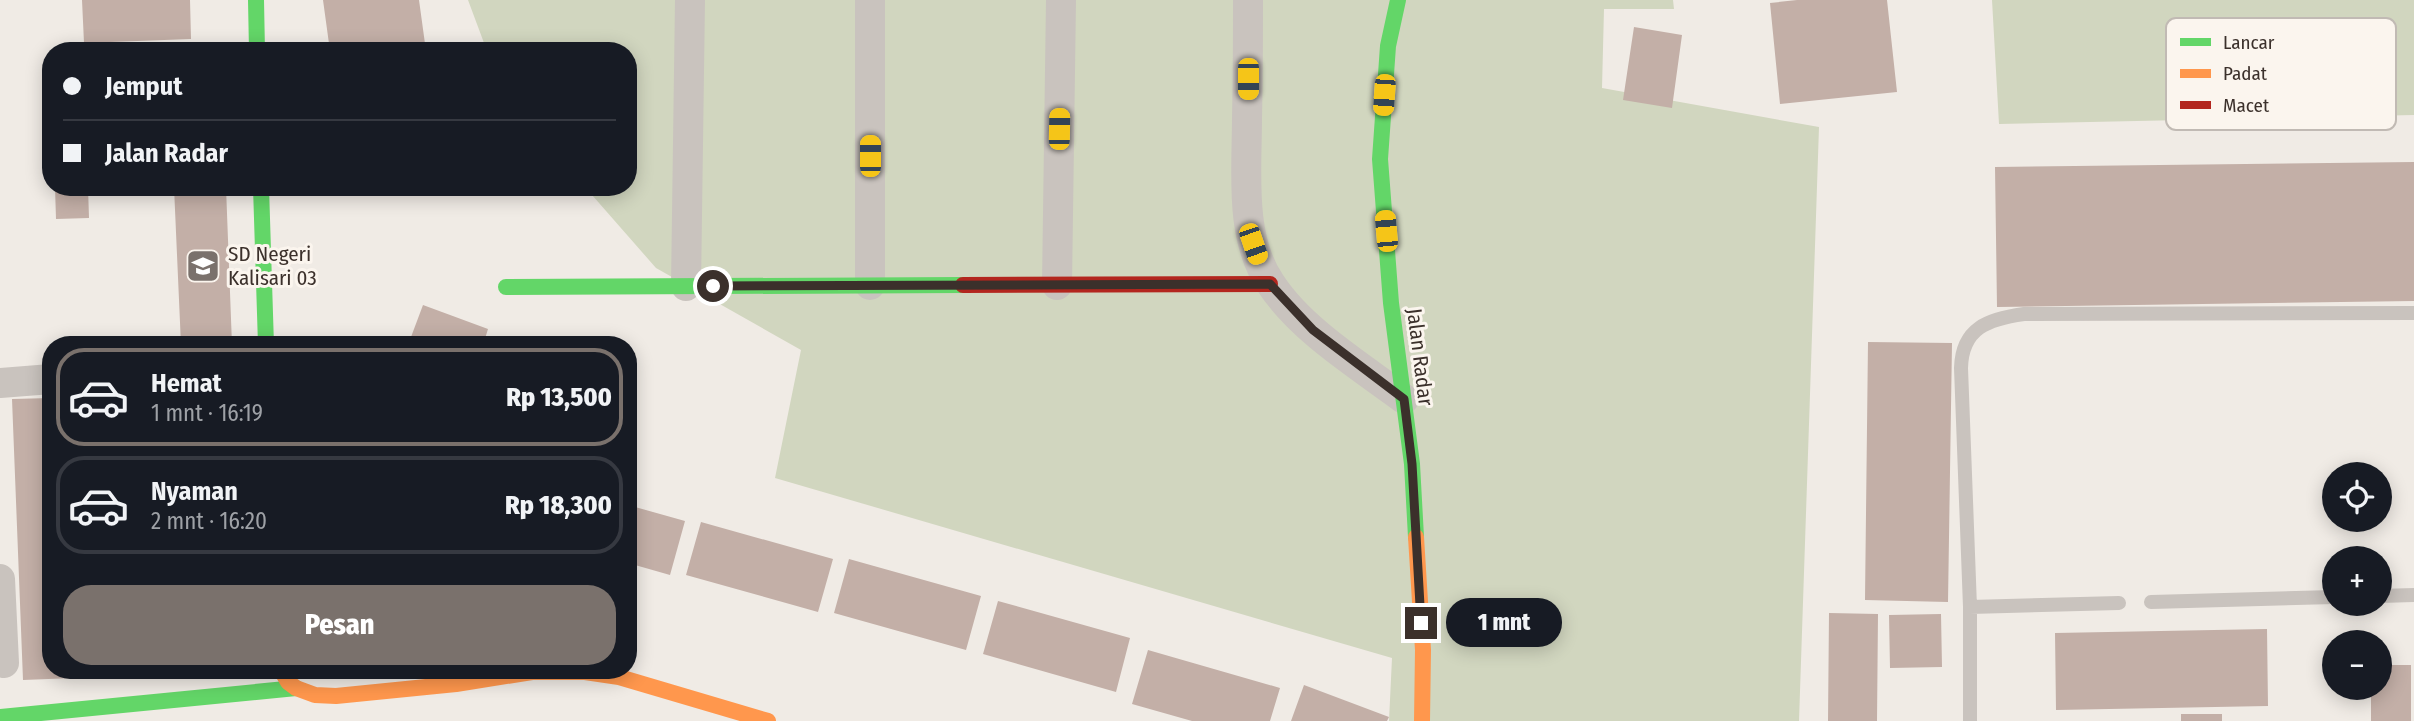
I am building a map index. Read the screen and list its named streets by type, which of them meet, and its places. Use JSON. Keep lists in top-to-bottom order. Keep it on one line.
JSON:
{"streets":{"street":["Jalan Radar"]},"places":{"school or university":["SD Negeri Kalisari 03"]},"legend":["Lancar","Padat","Macet"],"page":{"banner":["Jemput","Jalan Radar"],"list":[{"name":"Hemat","note":"1 mnt · 16:19","value":"Rp 13,500"},{"name":"Nyaman","note":"2 mnt · 16:20","value":"Rp 18,300"}],"map_buttons":["+","−"],"buttons":"Pesan","bubble":"1 mnt"}}
